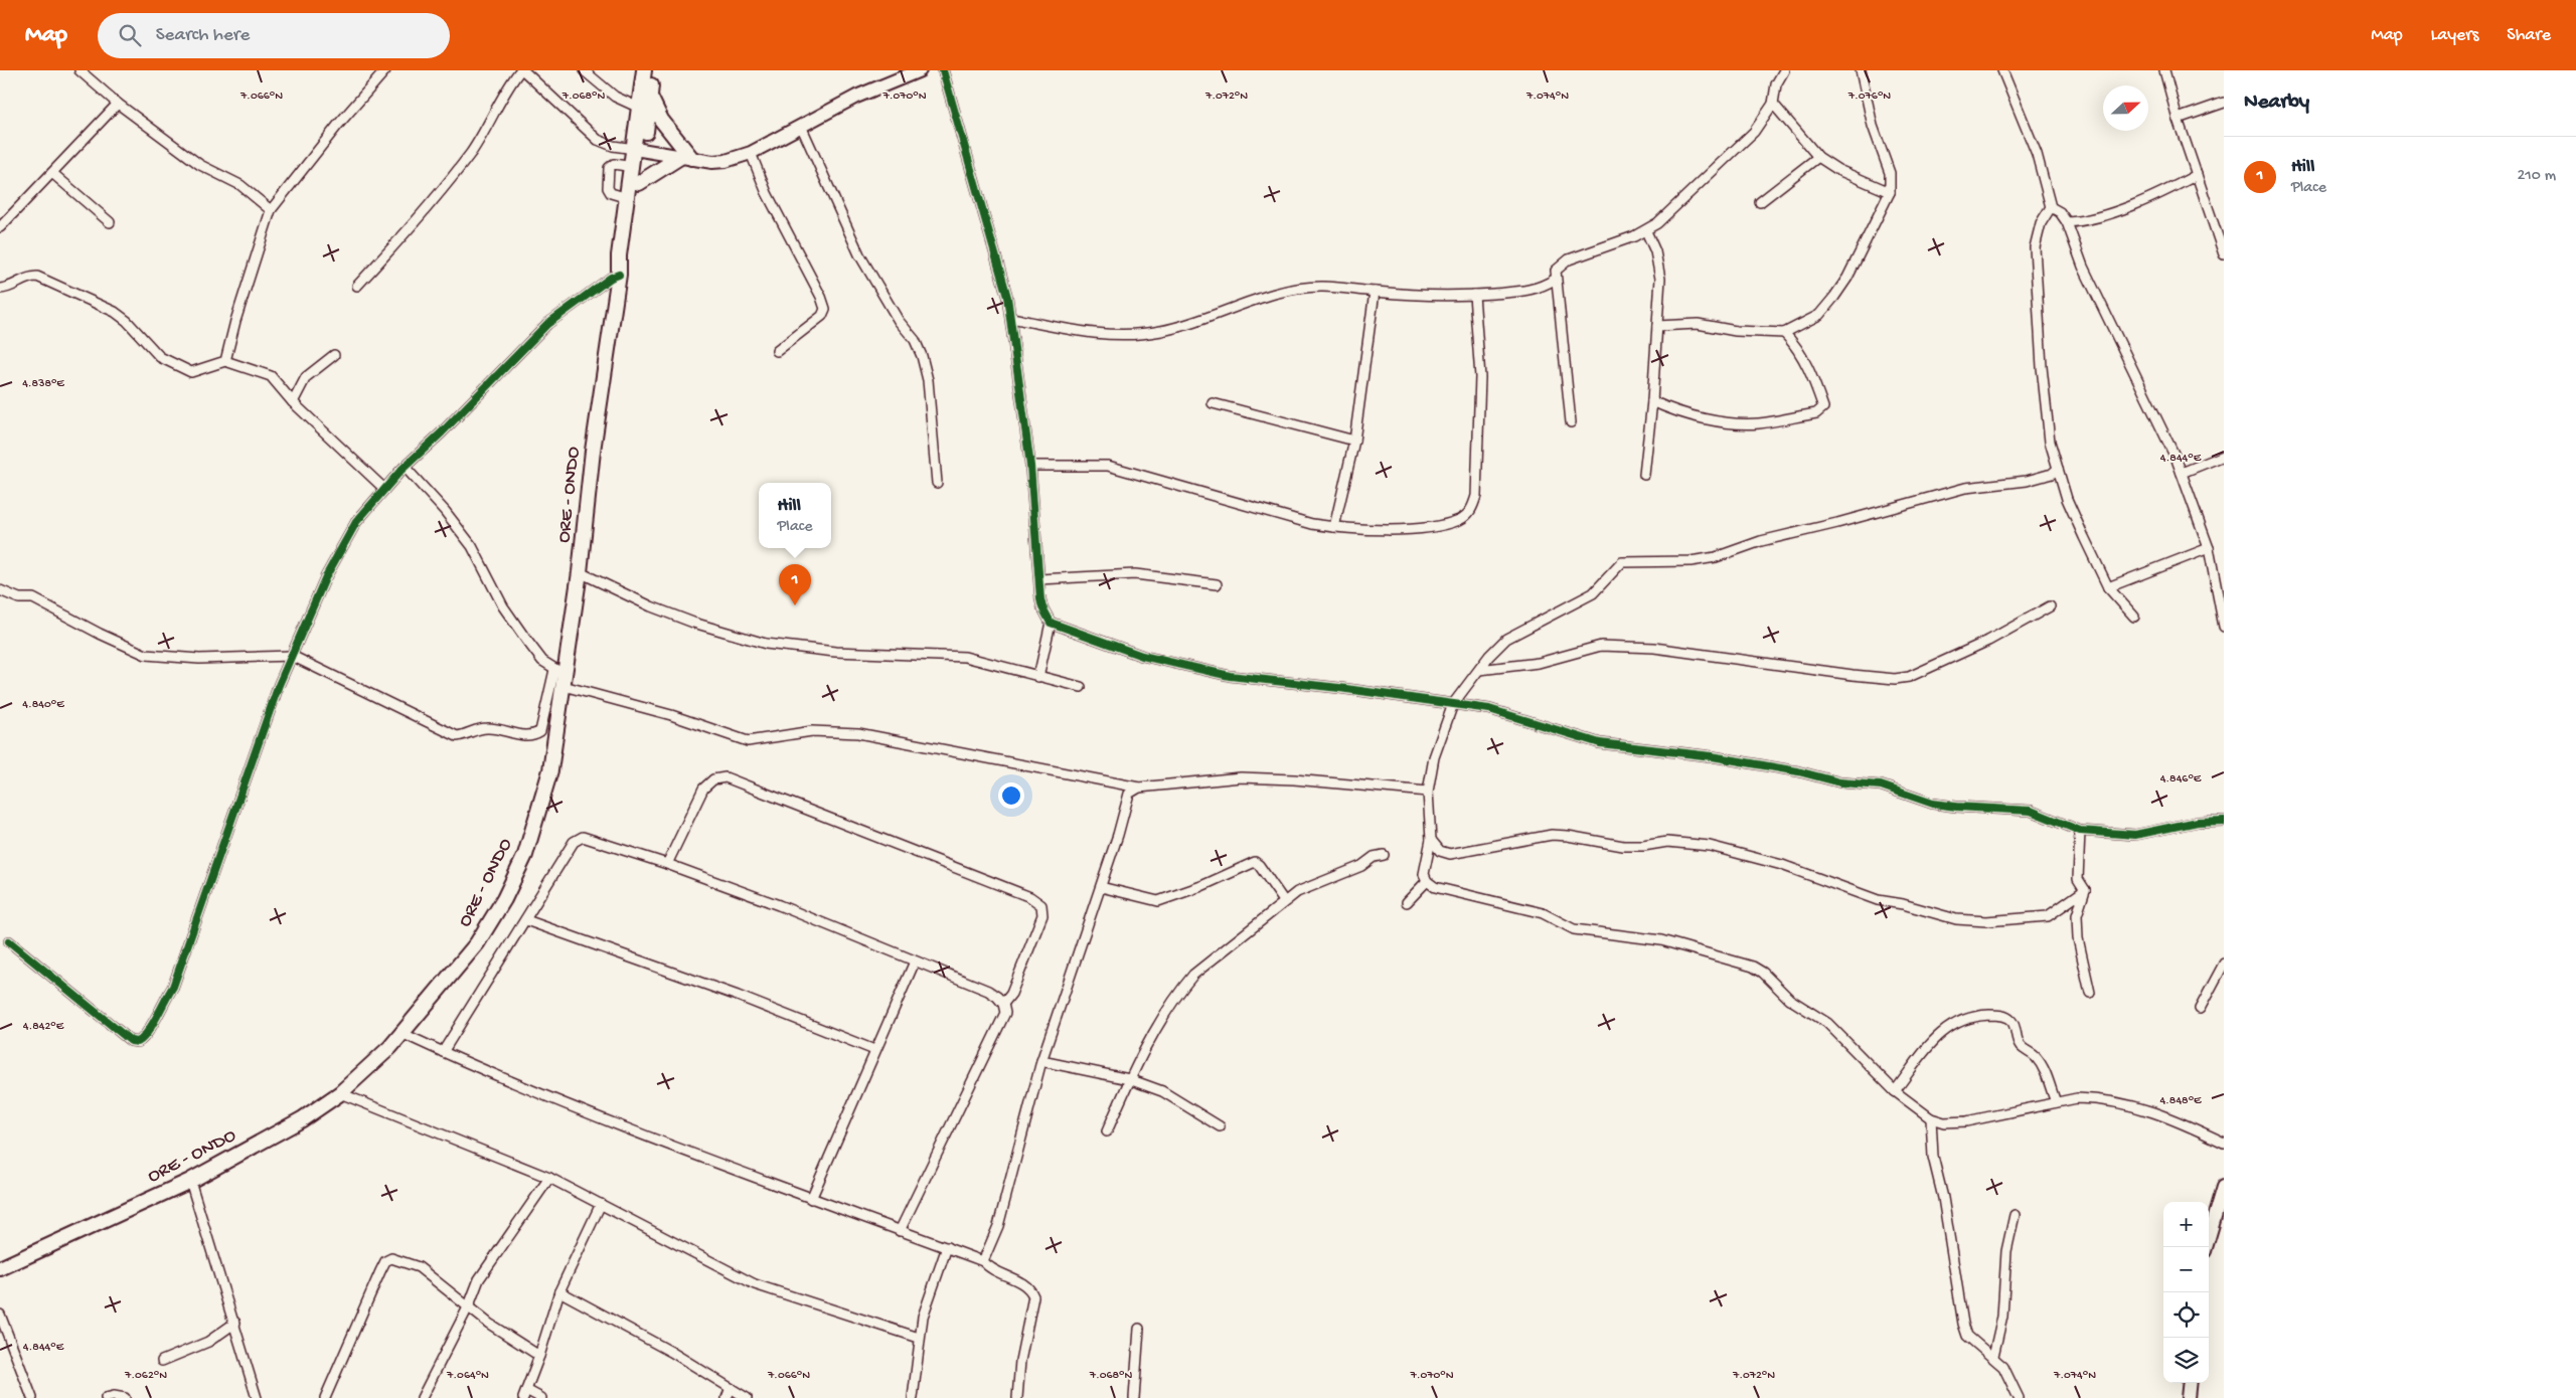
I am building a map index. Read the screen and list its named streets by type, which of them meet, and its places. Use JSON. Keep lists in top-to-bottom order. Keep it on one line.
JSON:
{"streets":{"main road":["ORE - ONDO"]},"north":"right","page":{"header":"Map","search":"Search here","nav":["Map","Layers","Share"],"heading":"Nearby","list":[{"mark":"1","name":"Hill","note":"Place","value":"210 m"}],"popup":["Hill","Place"],"pins":"1","map_buttons":["+","−"]},"coordinates":["7.066°N","7.068°N","7.072°N","7.074°N","7.070°N","7.076°N","4.838°E","4.844°E","4.840°E","4.846°E","4.842°E","4.848°E","7.062°N","7.064°N"]}
